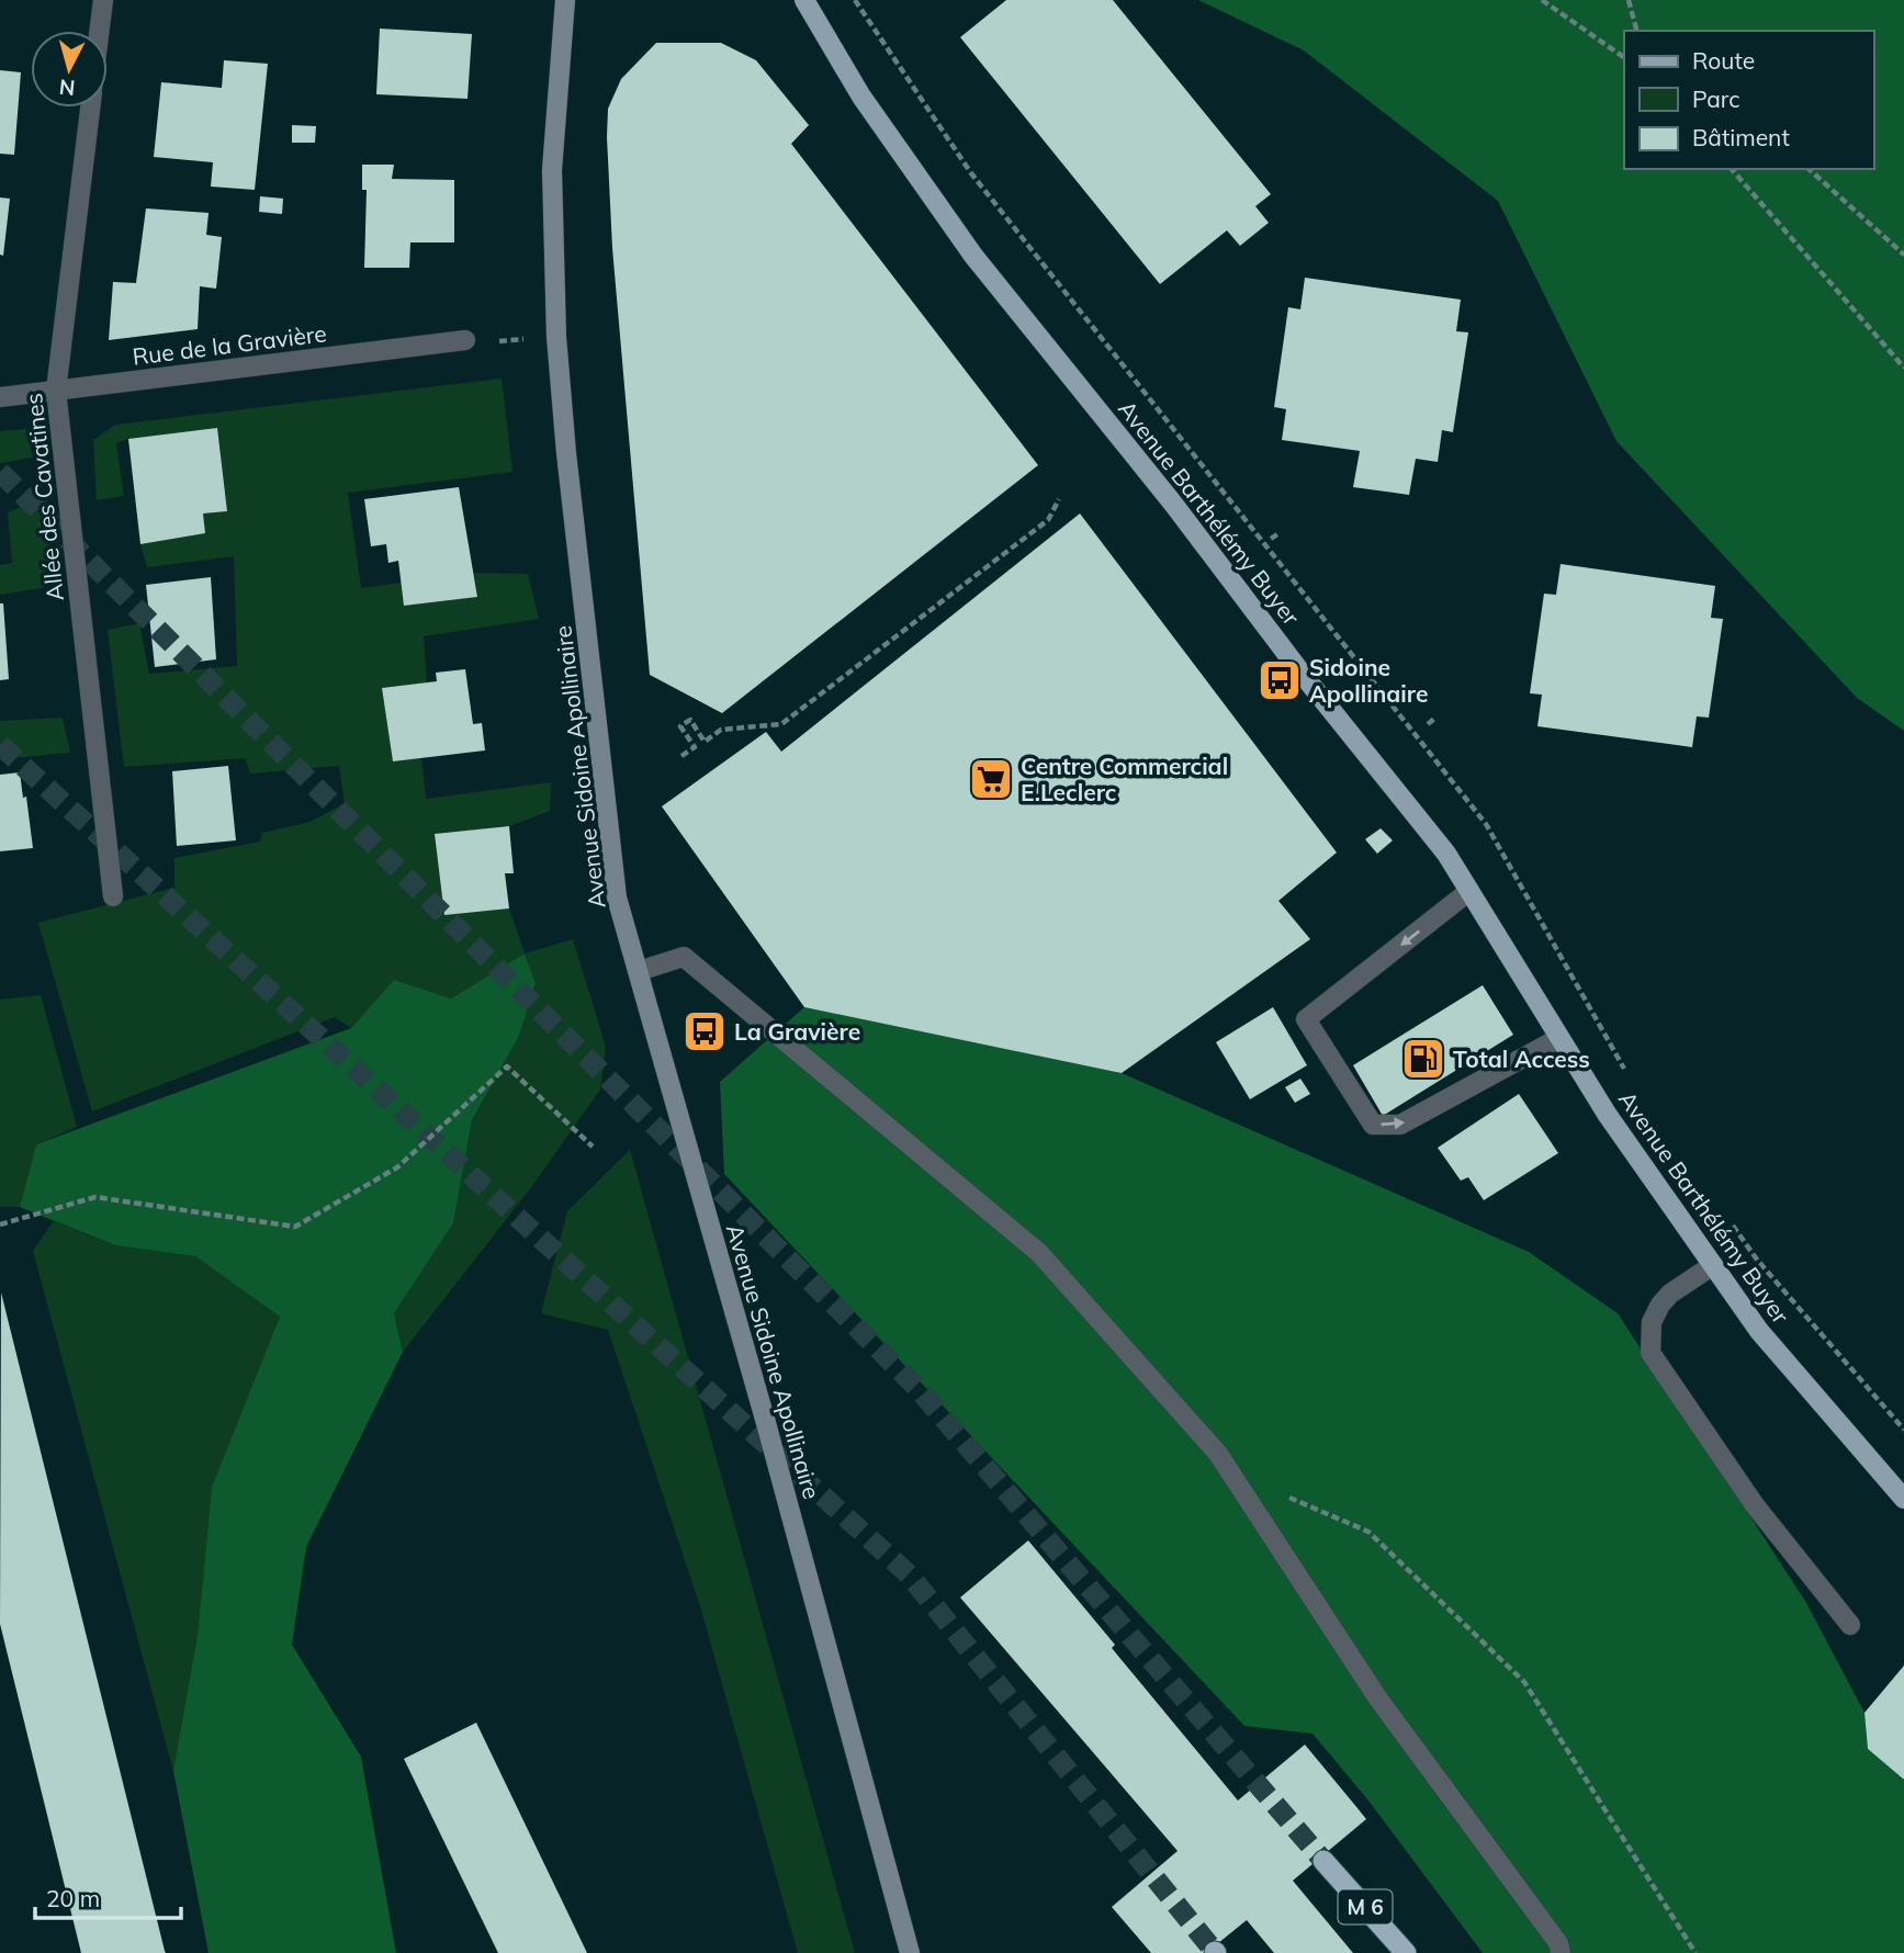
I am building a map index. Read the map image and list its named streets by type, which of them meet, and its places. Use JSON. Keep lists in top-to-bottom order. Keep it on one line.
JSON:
{"streets":{"highway":["M 6"],"main road":["Avenue Barthélémy Buyer","Avenue Sidoine Apollinaire"],"street":["Rue de la Gravière","Allée des Cavatines"]},"crossings":[["Rue de la Gravière","Allée des Cavatines"]],"places":{"bus stop":["Sidoine Apollinaire","La Gravière"],"supermarket":["Centre Commercial E.Leclerc"],"fuel station":["Total Access"]},"legend":["Route","Parc","Bâtiment"],"scale_bar":"20 m","north":"bottom"}
